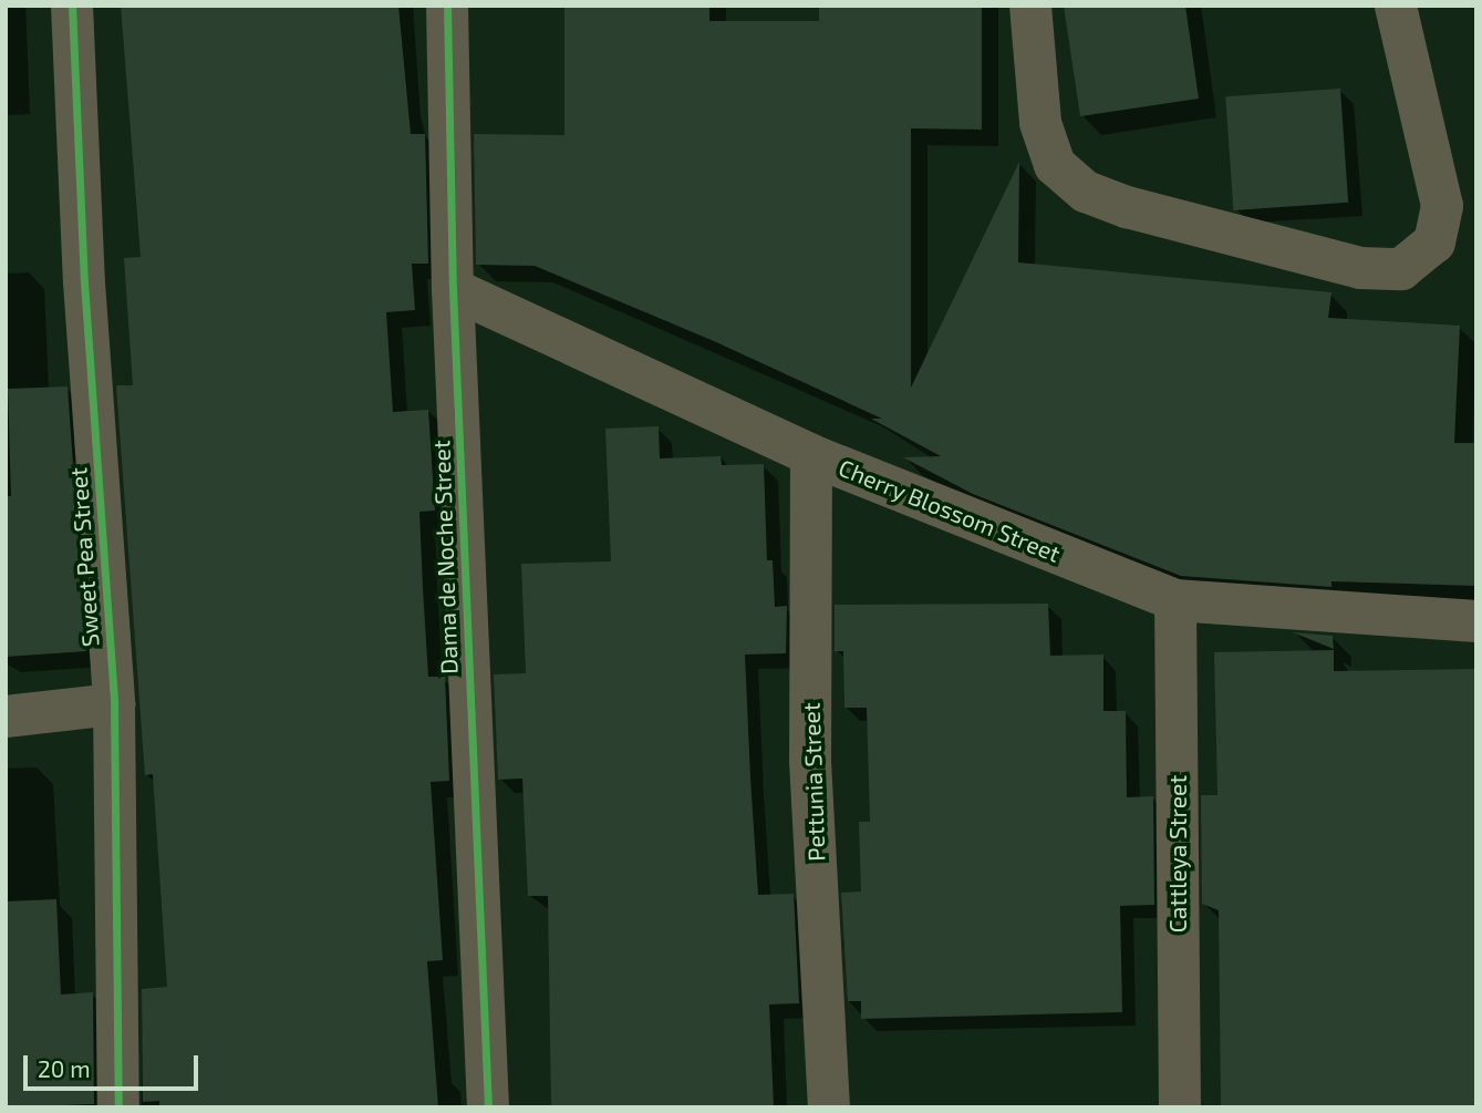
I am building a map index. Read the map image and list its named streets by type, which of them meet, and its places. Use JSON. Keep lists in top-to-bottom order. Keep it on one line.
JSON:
{"streets":{"street":["Cherry Blossom Street","Sweet Pea Street","Dama de Noche Street","Pettunia Street","Cattleya Street"]},"crossings":[["Cherry Blossom Street","Dama de Noche Street"],["Cherry Blossom Street","Pettunia Street"],["Cherry Blossom Street","Cattleya Street"]],"scale_bar":"20 m"}
